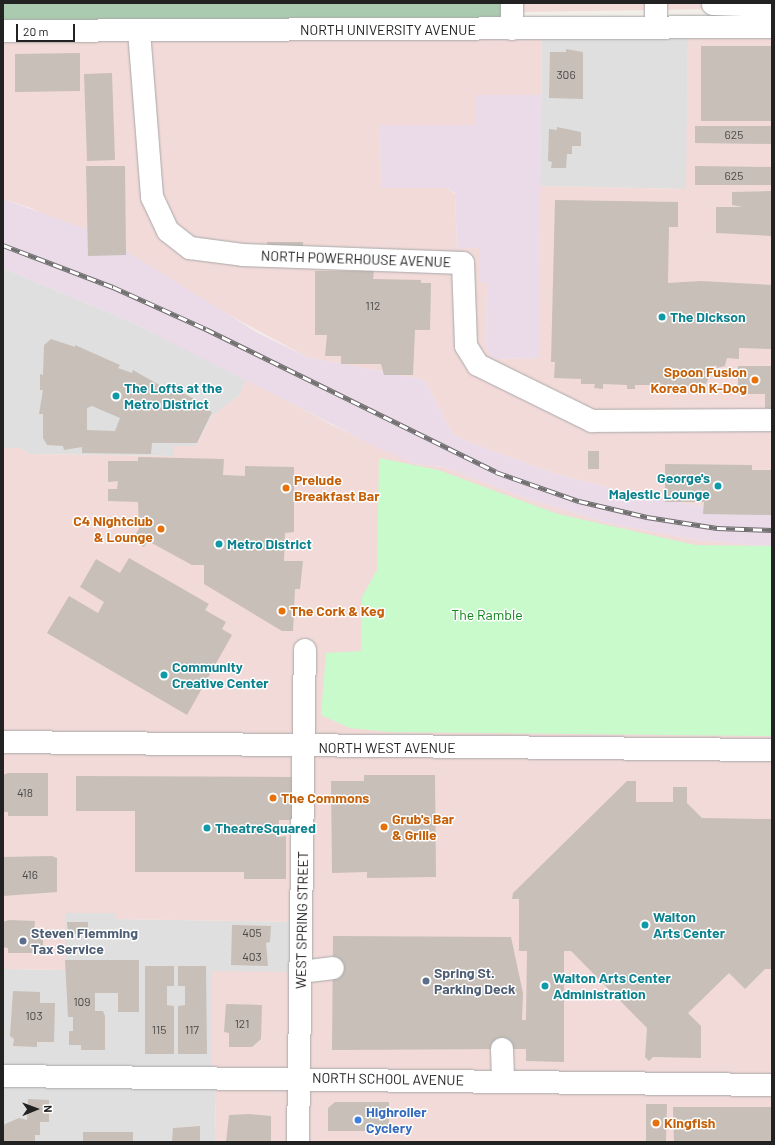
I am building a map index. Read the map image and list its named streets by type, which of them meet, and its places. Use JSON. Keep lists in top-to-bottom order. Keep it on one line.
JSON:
{"streets":{"street":["NORTH UNIVERSITY AVENUE","NORTH POWERHOUSE AVENUE","NORTH WEST AVENUE","WEST SPRING STREET","NORTH SCHOOL AVENUE"]},"crossings":[["NORTH UNIVERSITY AVENUE","NORTH POWERHOUSE AVENUE"],["NORTH WEST AVENUE","WEST SPRING STREET"],["WEST SPRING STREET","NORTH SCHOOL AVENUE"]],"parks":["The Ramble"],"places":["The Dickson","Spoon Fusion Korea Oh K-Dog","The Lofts at the Metro District","George's Majestic Lounge","Prelude Breakfast Bar","C4 Nightclub & Lounge","Metro District","The Cork & Keg","Community Creative Center","The Commons","Grub's Bar & Grille","TheatreSquared","Walton Arts Center","Steven Flemming Tax Service","Spring St. Parking Deck","Walton Arts Center Administration","Highroller Cyclery","Kingfish"],"house_numbers":["306","625","625","112","418","416","405","403","109","103","121","115","117"],"scale_bar":"20 m","north":"right"}
